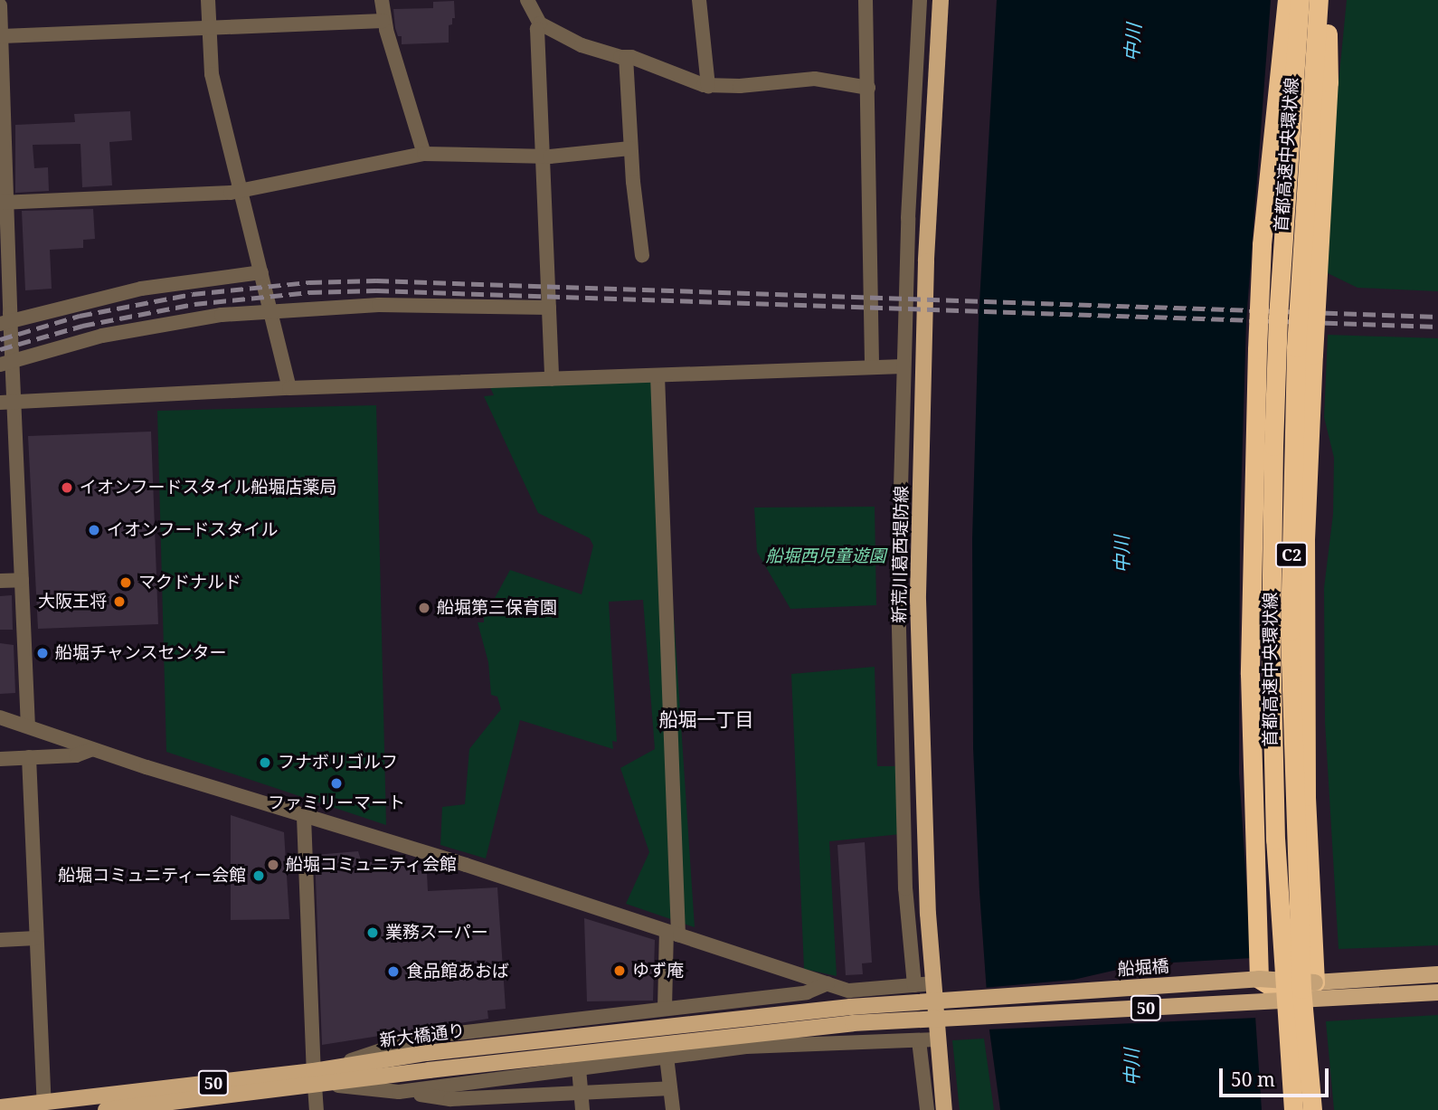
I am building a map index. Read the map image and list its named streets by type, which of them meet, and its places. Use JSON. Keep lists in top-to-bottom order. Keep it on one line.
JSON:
{"streets":{"highway":["首都高速中央環状線","C2"],"main road":["新荒川葛西堤防線","船堀橋","50","新大橋通り"]},"crossings":[["船堀橋","50"],["船堀橋","新大橋通り"],["50","新大橋通り"]],"districts":["船堀一丁目"],"water":["中川"],"parks":["船堀西児童遊園"],"places":["イオンフードスタイル船堀店薬局","イオンフードスタイル","マクドナルド","大阪王将","船堀第三保育園","船堀チャンスセンター","フナボリゴルフ","ファミリーマート","船堀コミュニティ会館","船堀コミュニティー会館","業務スーパー","ゆず庵","食品館あおば"],"scale_bar":"50 m"}
